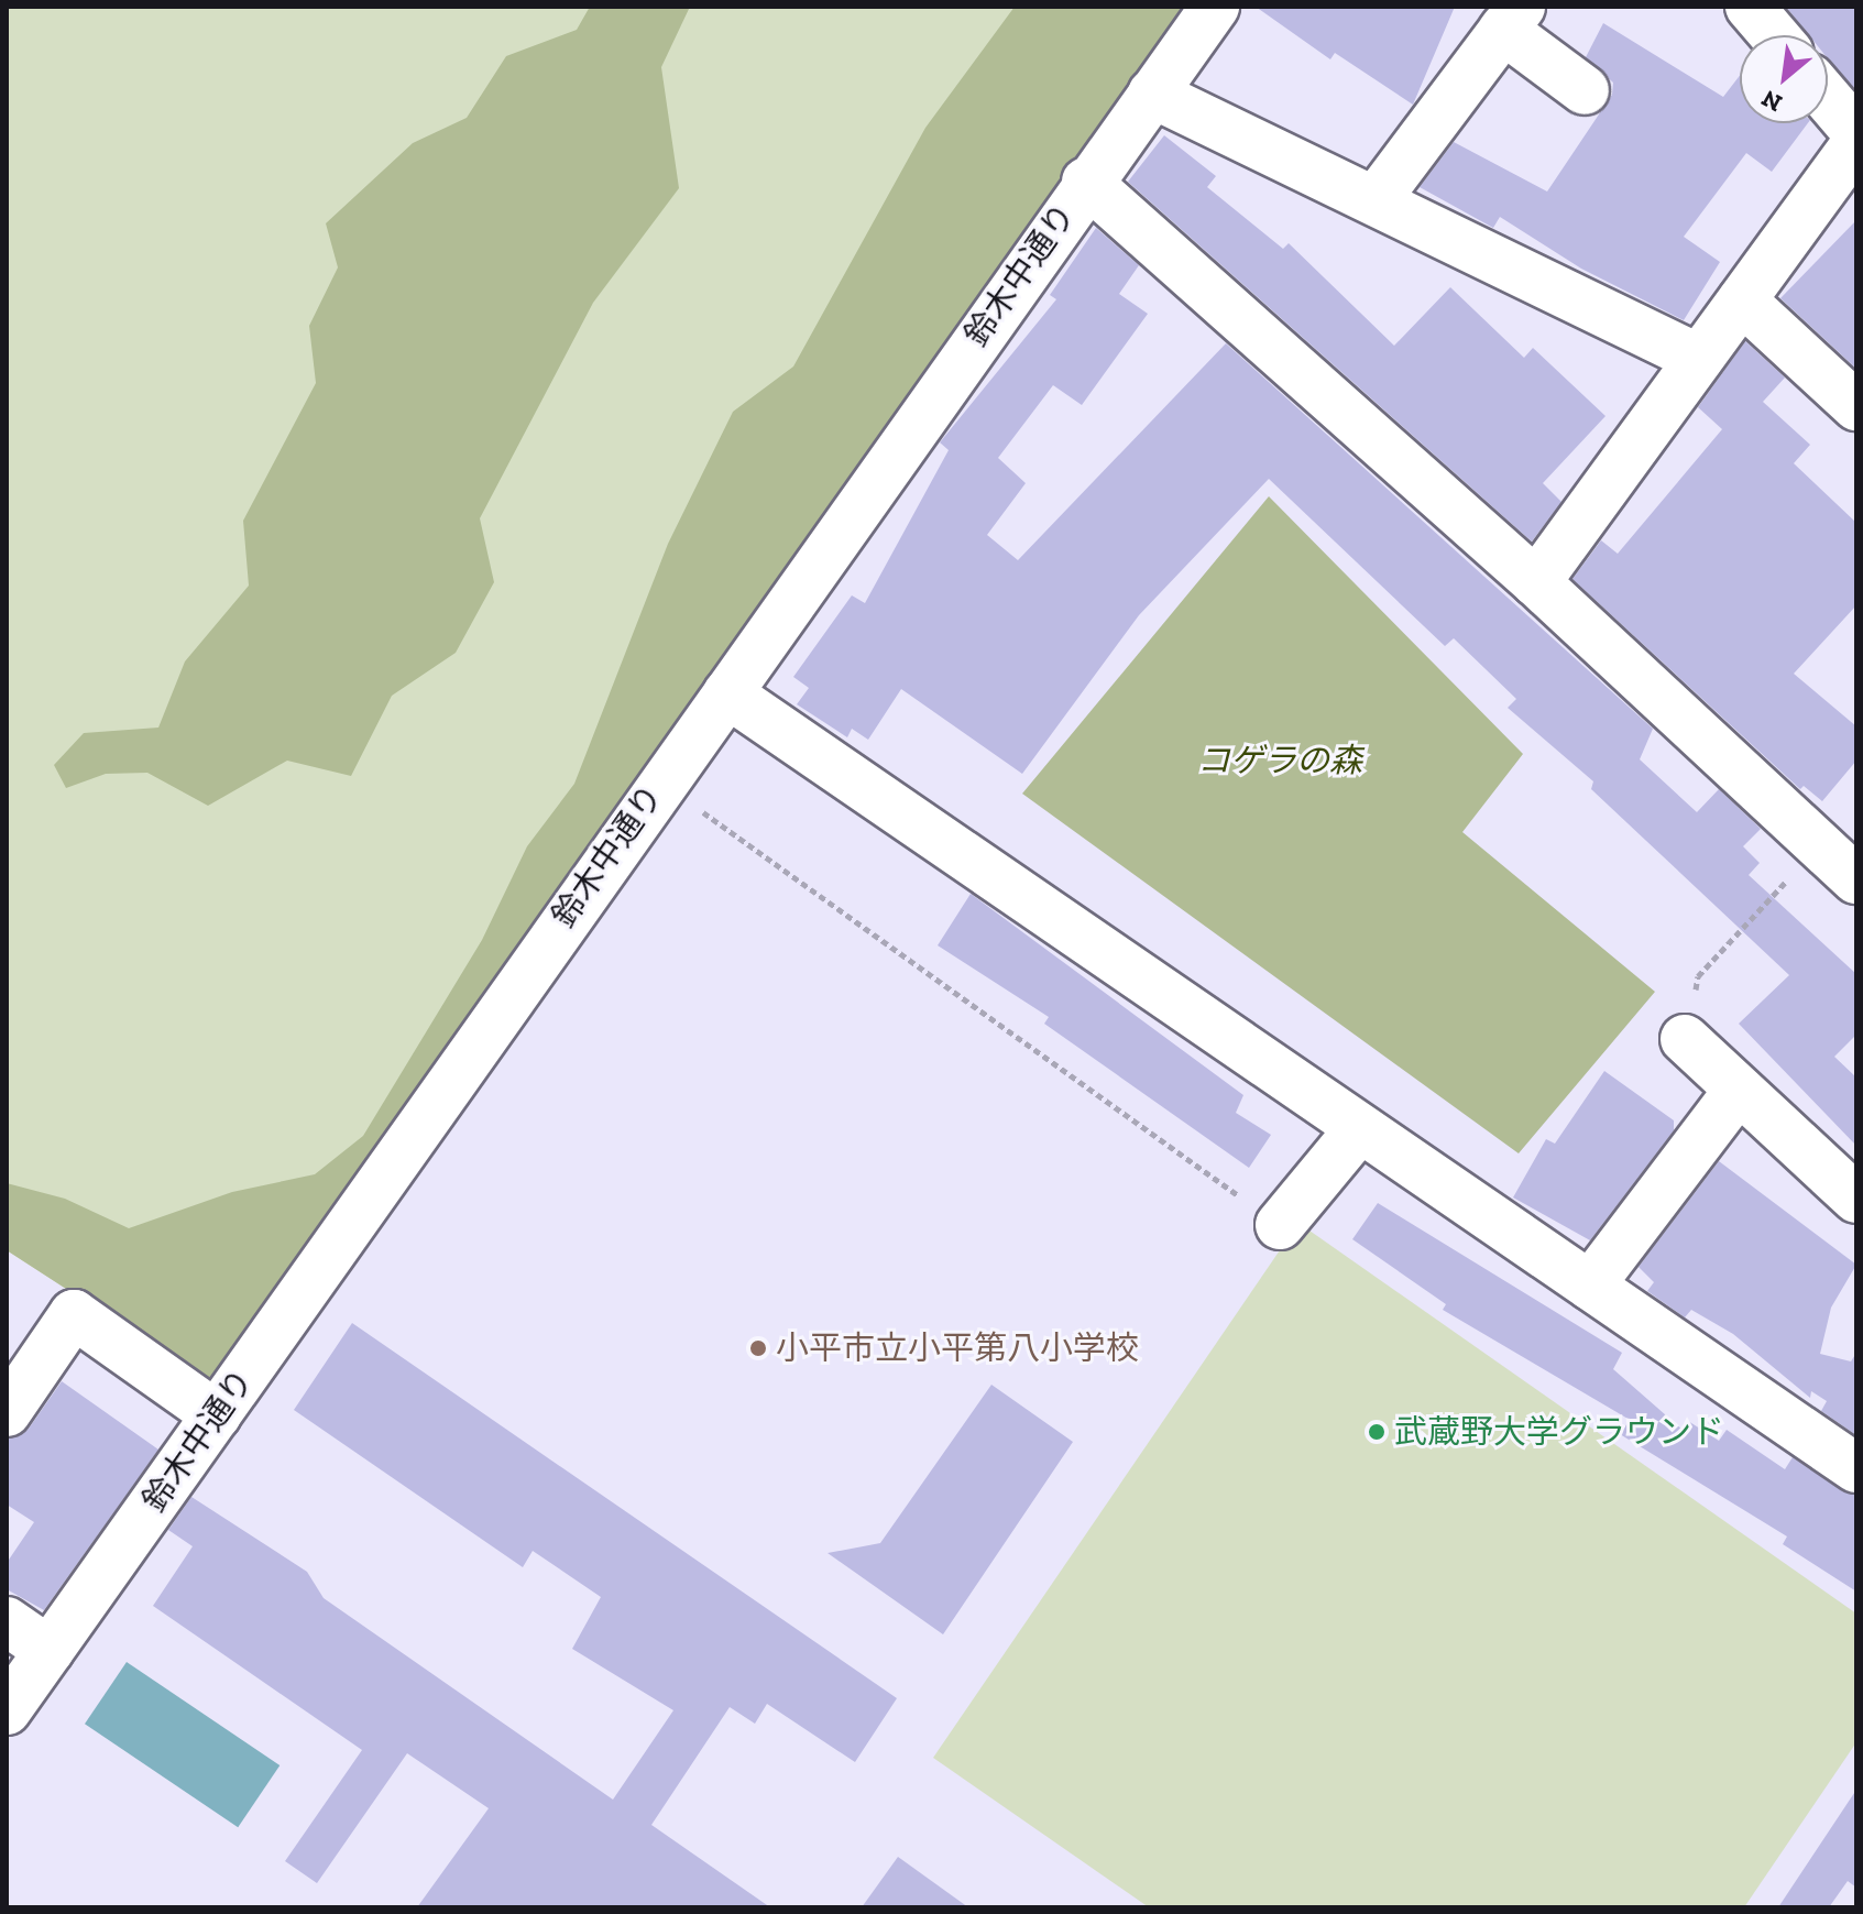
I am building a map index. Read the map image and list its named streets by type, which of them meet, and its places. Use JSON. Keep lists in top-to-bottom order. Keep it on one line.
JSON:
{"streets":{"street":["鈴木中通り"]},"parks":["コゲラの森"],"places":["小平市立小平第八小学校","武蔵野大学グラウンド"],"north":"bottom left"}
